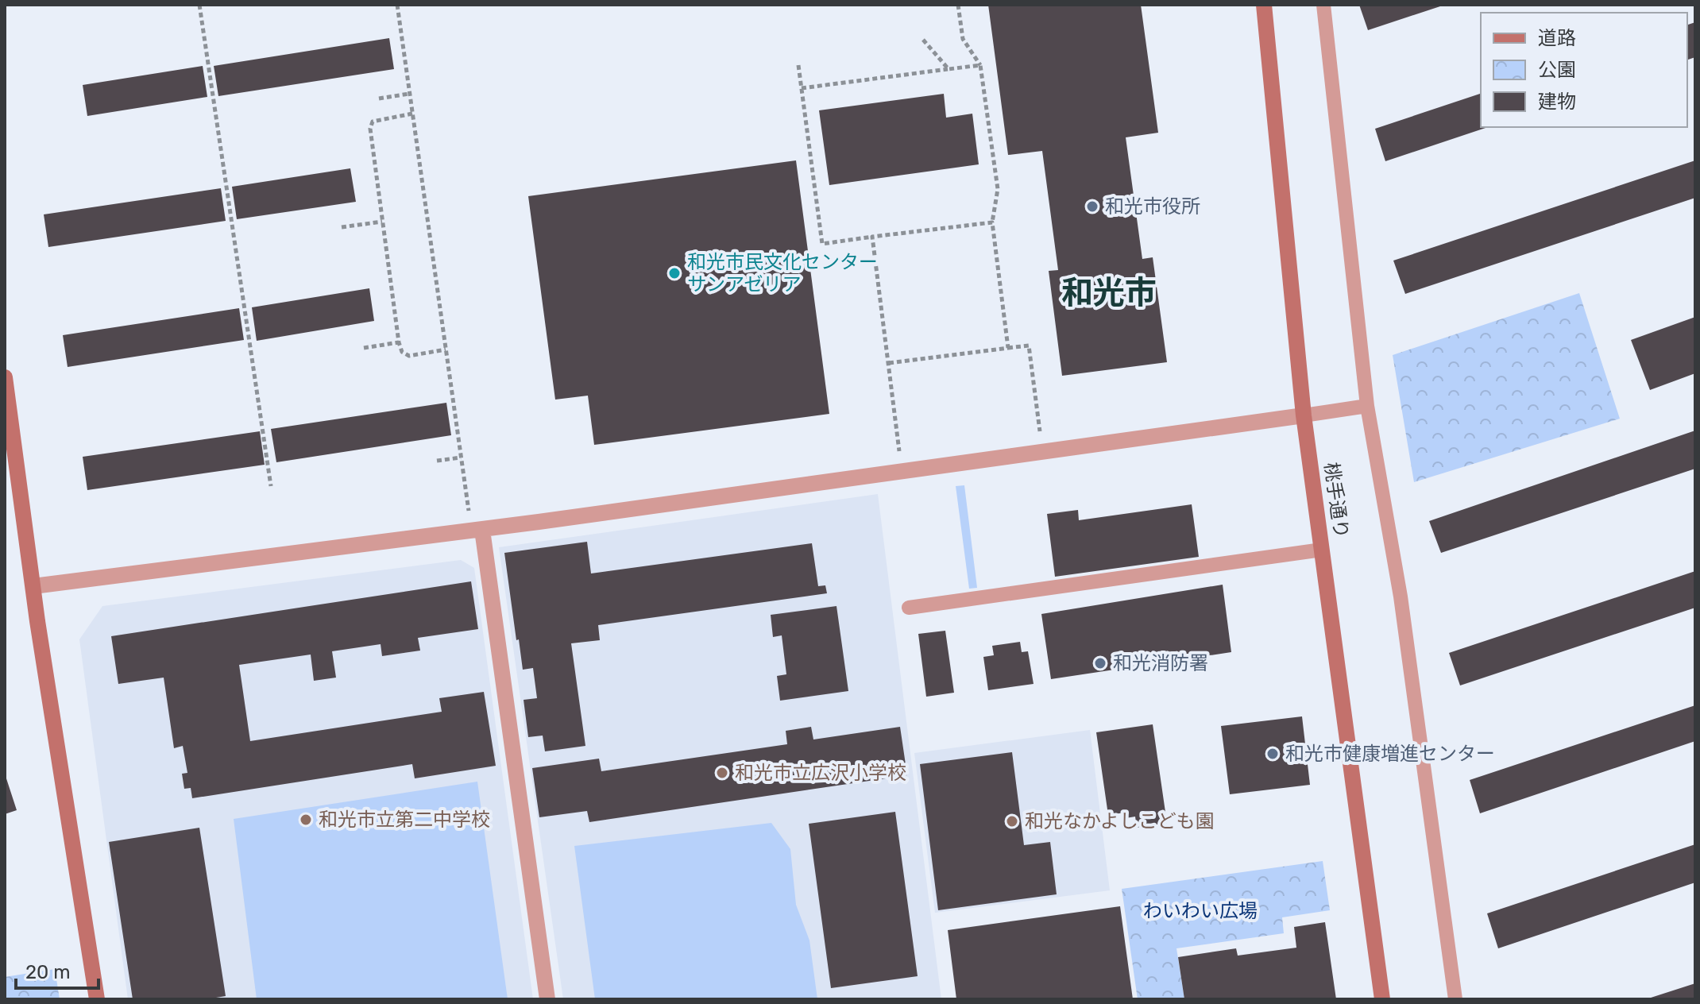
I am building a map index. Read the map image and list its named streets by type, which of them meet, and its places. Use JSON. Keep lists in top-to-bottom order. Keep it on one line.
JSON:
{"streets":{"street":["桃手通り"]},"districts":["和光市"],"parks":["わいわい広場"],"places":["和光市役所","和光市民文化センター サンアゼリア","和光消防署","和光市健康増進センター","和光市立広沢小学校","和光市立第二中学校","和光なかよしこども園"],"legend":["道路","公園","建物"],"scale_bar":"20 m"}
